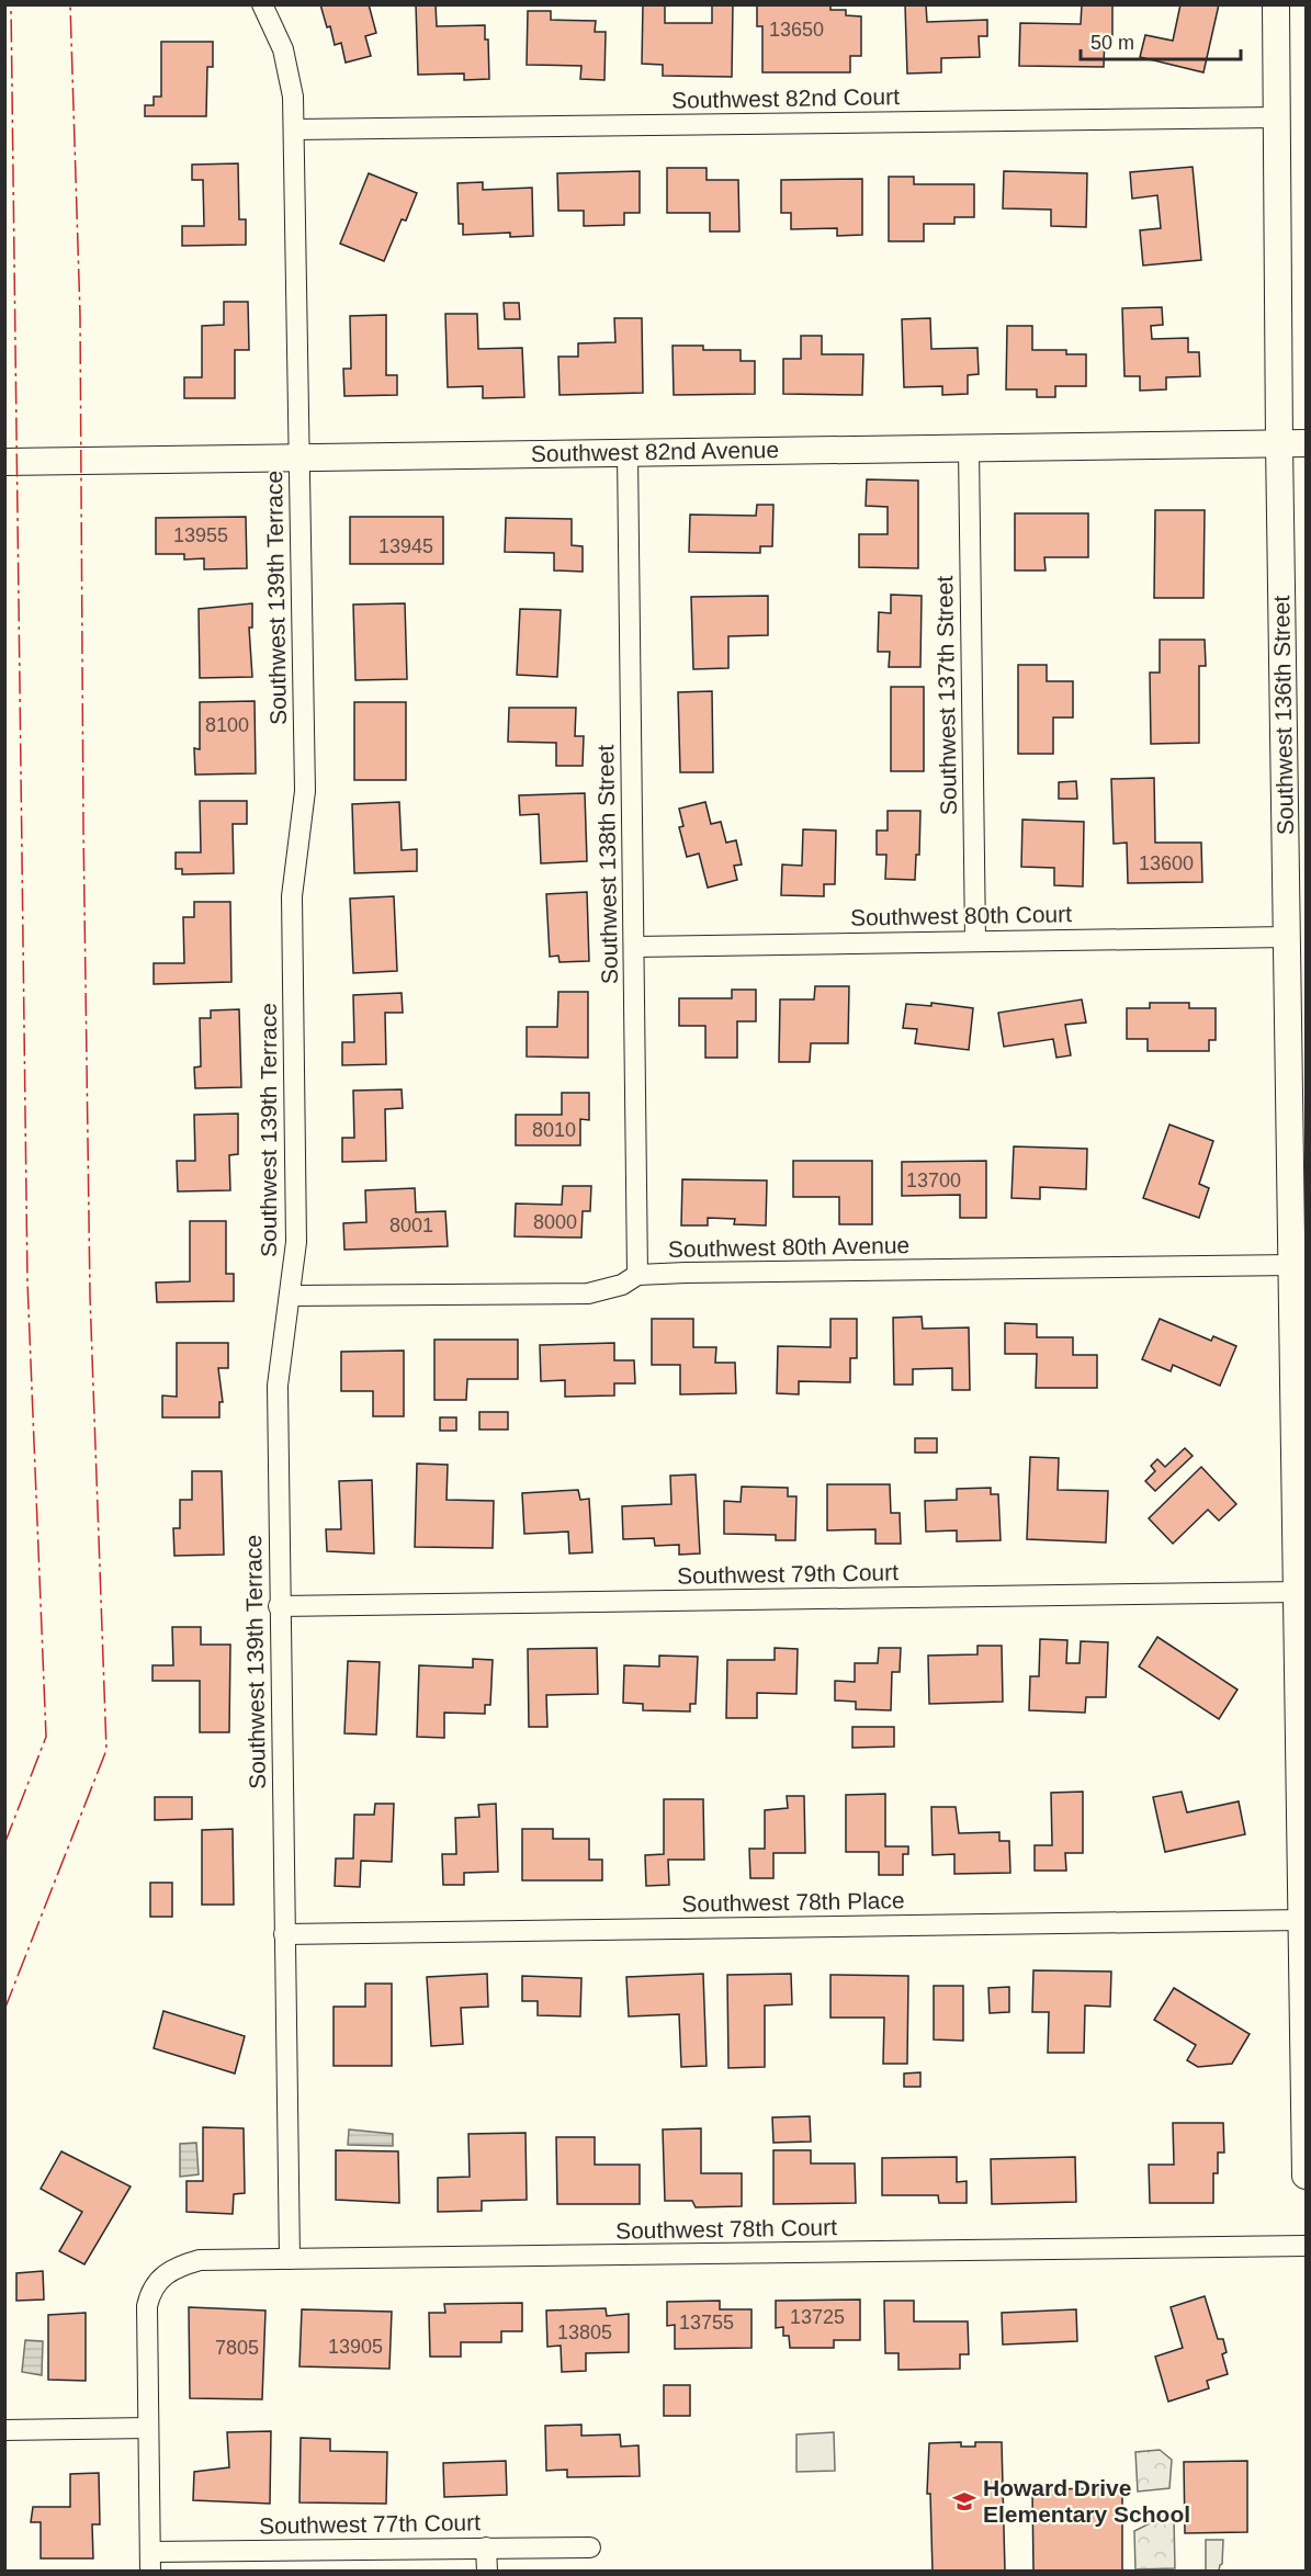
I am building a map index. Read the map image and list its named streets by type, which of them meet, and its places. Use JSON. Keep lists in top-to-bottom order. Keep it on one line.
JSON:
{"streets":{"street":["Southwest 82nd Court","Southwest 82nd Avenue","Southwest 139th Terrace","Southwest 137th Street","Southwest 136th Street","Southwest 138th Street","Southwest 80th Court","Southwest 80th Avenue","Southwest 79th Court","Southwest 78th Place","Southwest 78th Court","Southwest 77th Court"]},"crossings":[["Southwest 82nd Court","Southwest 139th Terrace"],["Southwest 82nd Court","Southwest 136th Street"],["Southwest 82nd Avenue","Southwest 139th Terrace"],["Southwest 82nd Avenue","Southwest 137th Street"],["Southwest 82nd Avenue","Southwest 136th Street"],["Southwest 82nd Avenue","Southwest 138th Street"],["Southwest 139th Terrace","Southwest 80th Avenue"],["Southwest 139th Terrace","Southwest 79th Court"],["Southwest 139th Terrace","Southwest 78th Place"],["Southwest 139th Terrace","Southwest 78th Court"],["Southwest 137th Street","Southwest 80th Court"],["Southwest 136th Street","Southwest 80th Court"],["Southwest 136th Street","Southwest 80th Avenue"],["Southwest 136th Street","Southwest 79th Court"],["Southwest 136th Street","Southwest 78th Place"],["Southwest 138th Street","Southwest 80th Court"],["Southwest 138th Street","Southwest 80th Avenue"]],"places":{"school or university":["Howard Drive Elementary School"]},"house_numbers":["13650","13955","13945","8100","13600","8010","13700","8000","8001","13725","13755","13805","13905","7805"],"scale_bar":"50 m"}
